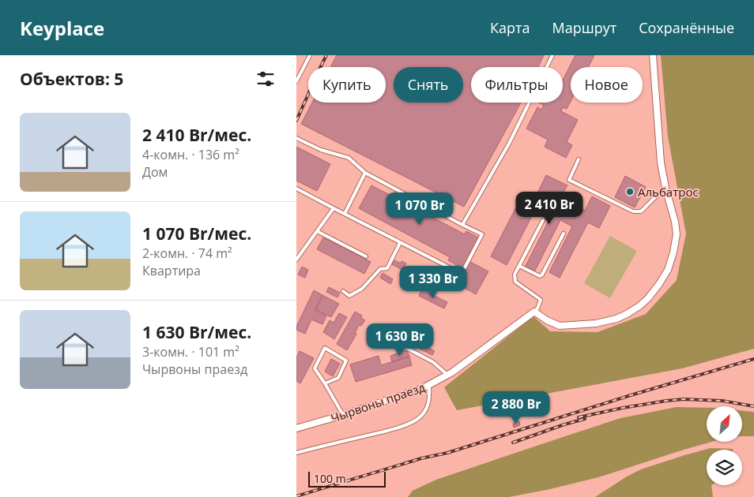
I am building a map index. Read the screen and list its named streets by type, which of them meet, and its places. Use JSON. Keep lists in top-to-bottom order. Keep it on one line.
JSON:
{"streets":{"street":["Чырвоны праезд"]},"places":["Альбатрос"],"scale_bar":"100 m","north":"top right","page":{"header":"Keyplace","nav":["Карта","Маршрут","Сохранённые"],"heading":"Объектов: 5","chip":["Купить","Снять","Фильтры","Новое"],"list":[{"name":"2 410 Br/мес.","note":"4-комн. · 136 m² · Дом"},{"name":"1 070 Br/мес.","note":"2-комн. · 74 m² · Квартира"},{"name":"1 630 Br/мес.","note":"3-комн. · 101 m² · Чырвоны праезд"}],"price":["2 410 Br","1 070 Br","1 330 Br","1 630 Br","2 880 Br"],"scale":"100 m"}}
